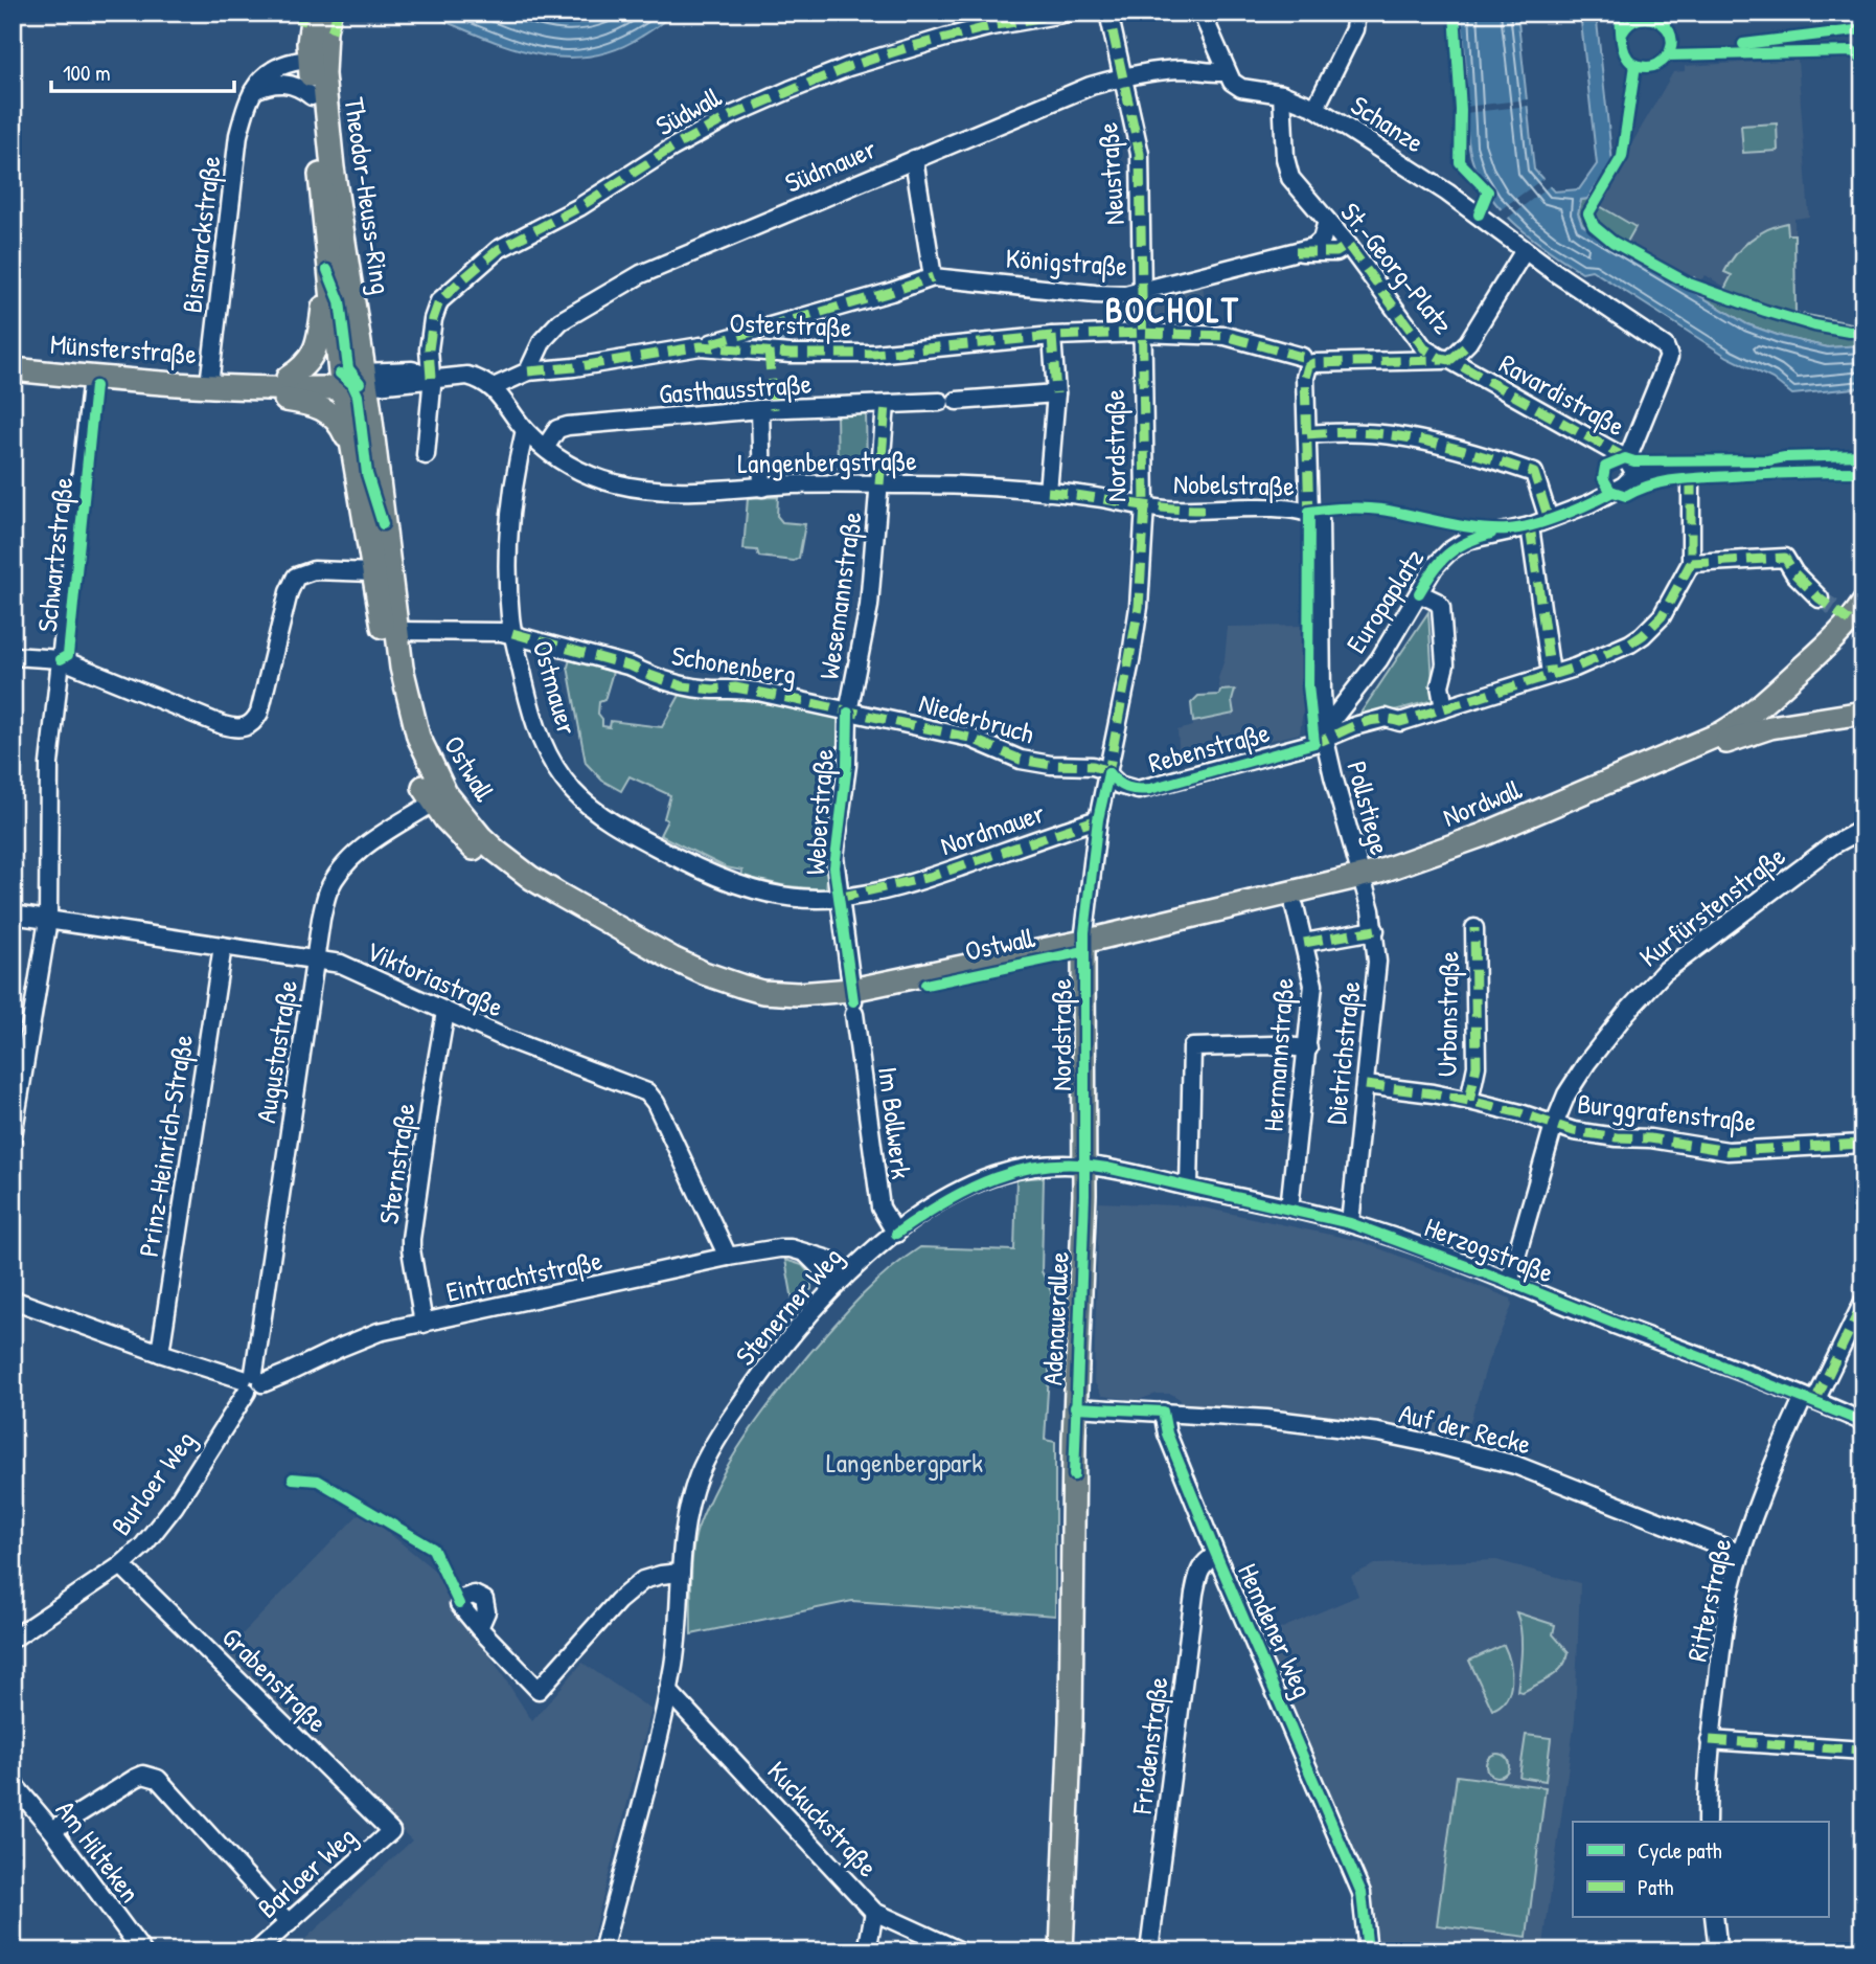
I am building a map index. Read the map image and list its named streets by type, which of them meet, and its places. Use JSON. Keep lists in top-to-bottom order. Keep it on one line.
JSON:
{"streets":{"main road":["Theodor-Heuss-Ring","Münsterstraße","Nordstraße","Ostwall","Nordwall","Adenauerallee"],"street":["Südwall","Schanze","Südmauer","Neustraße","Bismarckstraße","Königstraße","St.-Georg-Platz","Osterstraße","Gasthausstraße","Ravardistraße","Langenbergstraße","Nobelstraße","Schwartzstraße","Wesemannstraße","Europaplatz","Schonenberg","Ostmauer","Niederbruch","Rebenstraße","Pollstiege","Weberstraße","Nordmauer","Kurfürstenstraße","Viktoriastraße","Urbanstraße","Augustastraße","Dietrichstraße","Hermannstraße","Burggrafenstraße","Im Bollwerk","Prinz-Heinrich-Straße","Sternstraße","Herzogstraße","Eintrachtstraße","Stenerner Weg","Auf der Recke","Burloer Weg","Ritterstraße","Hemdener Weg","Grabenstraße","Friedenstraße","Kuckuckstraße","Am Hilteken","Barloer Weg"]},"crossings":[["Schanze","Südmauer"],["Schanze","St.-Georg-Platz"],["Schanze","Ravardistraße"],["Schanze","Europaplatz"],["Südmauer","Neustraße"],["Südmauer","Osterstraße"],["Neustraße","Königstraße"],["Neustraße","Osterstraße"],["Neustraße","Nordstraße"],["Theodor-Heuss-Ring","Bismarckstraße"],["Theodor-Heuss-Ring","Münsterstraße"],["Theodor-Heuss-Ring","Ostwall"],["Bismarckstraße","Münsterstraße"],["Bismarckstraße","Ostwall"],["Königstraße","St.-Georg-Platz"],["Königstraße","Osterstraße"],["St.-Georg-Platz","Ravardistraße"],["St.-Georg-Platz","Pollstiege"],["Osterstraße","Nordstraße"],["Münsterstraße","Schwartzstraße"],["Münsterstraße","Ostwall"],["Gasthausstraße","Langenbergstraße"],["Gasthausstraße","Wesemannstraße"],["Ravardistraße","Europaplatz"],["Ravardistraße","Rebenstraße"],["Nordstraße","Langenbergstraße"],["Nordstraße","Nobelstraße"],["Nordstraße","Niederbruch"],["Nordstraße","Rebenstraße"],["Nordstraße","Ostwall"],["Nordstraße","Nordwall"],["Nordstraße","Nordmauer"],["Nordstraße","Herzogstraße"],["Nordstraße","Stenerner Weg"],["Nordstraße","Adenauerallee"],["Langenbergstraße","Nobelstraße"],["Langenbergstraße","Wesemannstraße"],["Langenbergstraße","Ostmauer"],["Nobelstraße","Pollstiege"],["Schwartzstraße","Viktoriastraße"],["Wesemannstraße","Schonenberg"],["Wesemannstraße","Niederbruch"],["Wesemannstraße","Weberstraße"],["Europaplatz","Rebenstraße"],["Europaplatz","Pollstiege"],["Schonenberg","Ostmauer"],["Schonenberg","Niederbruch"],["Schonenberg","Ostwall"],["Schonenberg","Weberstraße"],["Ostmauer","Weberstraße"],["Ostmauer","Nordmauer"],["Niederbruch","Rebenstraße"],["Niederbruch","Weberstraße"],["Rebenstraße","Pollstiege"],["Ostwall","Nordwall"],["Ostwall","Weberstraße"],["Ostwall","Augustastraße"],["Ostwall","Im Bollwerk"],["Nordwall","Pollstiege"],["Nordwall","Dietrichstraße"],["Nordwall","Hermannstraße"],["Pollstiege","Dietrichstraße"],["Weberstraße","Nordmauer"],["Weberstraße","Im Bollwerk"],["Kurfürstenstraße","Urbanstraße"],["Kurfürstenstraße","Burggrafenstraße"],["Kurfürstenstraße","Herzogstraße"],["Viktoriastraße","Augustastraße"],["Viktoriastraße","Prinz-Heinrich-Straße"],["Viktoriastraße","Sternstraße"],["Viktoriastraße","Eintrachtstraße"],["Urbanstraße","Dietrichstraße"],["Urbanstraße","Burggrafenstraße"],["Augustastraße","Eintrachtstraße"],["Augustastraße","Burloer Weg"],["Dietrichstraße","Herzogstraße"],["Hermannstraße","Herzogstraße"],["Im Bollwerk","Stenerner Weg"],["Sternstraße","Eintrachtstraße"],["Herzogstraße","Stenerner Weg"],["Herzogstraße","Adenauerallee"],["Herzogstraße","Ritterstraße"],["Eintrachtstraße","Stenerner Weg"],["Eintrachtstraße","Burloer Weg"],["Stenerner Weg","Adenauerallee"],["Stenerner Weg","Kuckuckstraße"],["Auf der Recke","Ritterstraße"],["Auf der Recke","Hemdener Weg"],["Burloer Weg","Grabenstraße"],["Hemdener Weg","Friedenstraße"],["Grabenstraße","Barloer Weg"]],"districts":["BOCHOLT"],"parks":["Langenbergpark"],"legend":["Cycle path","Path"],"scale_bar":"100 m"}
